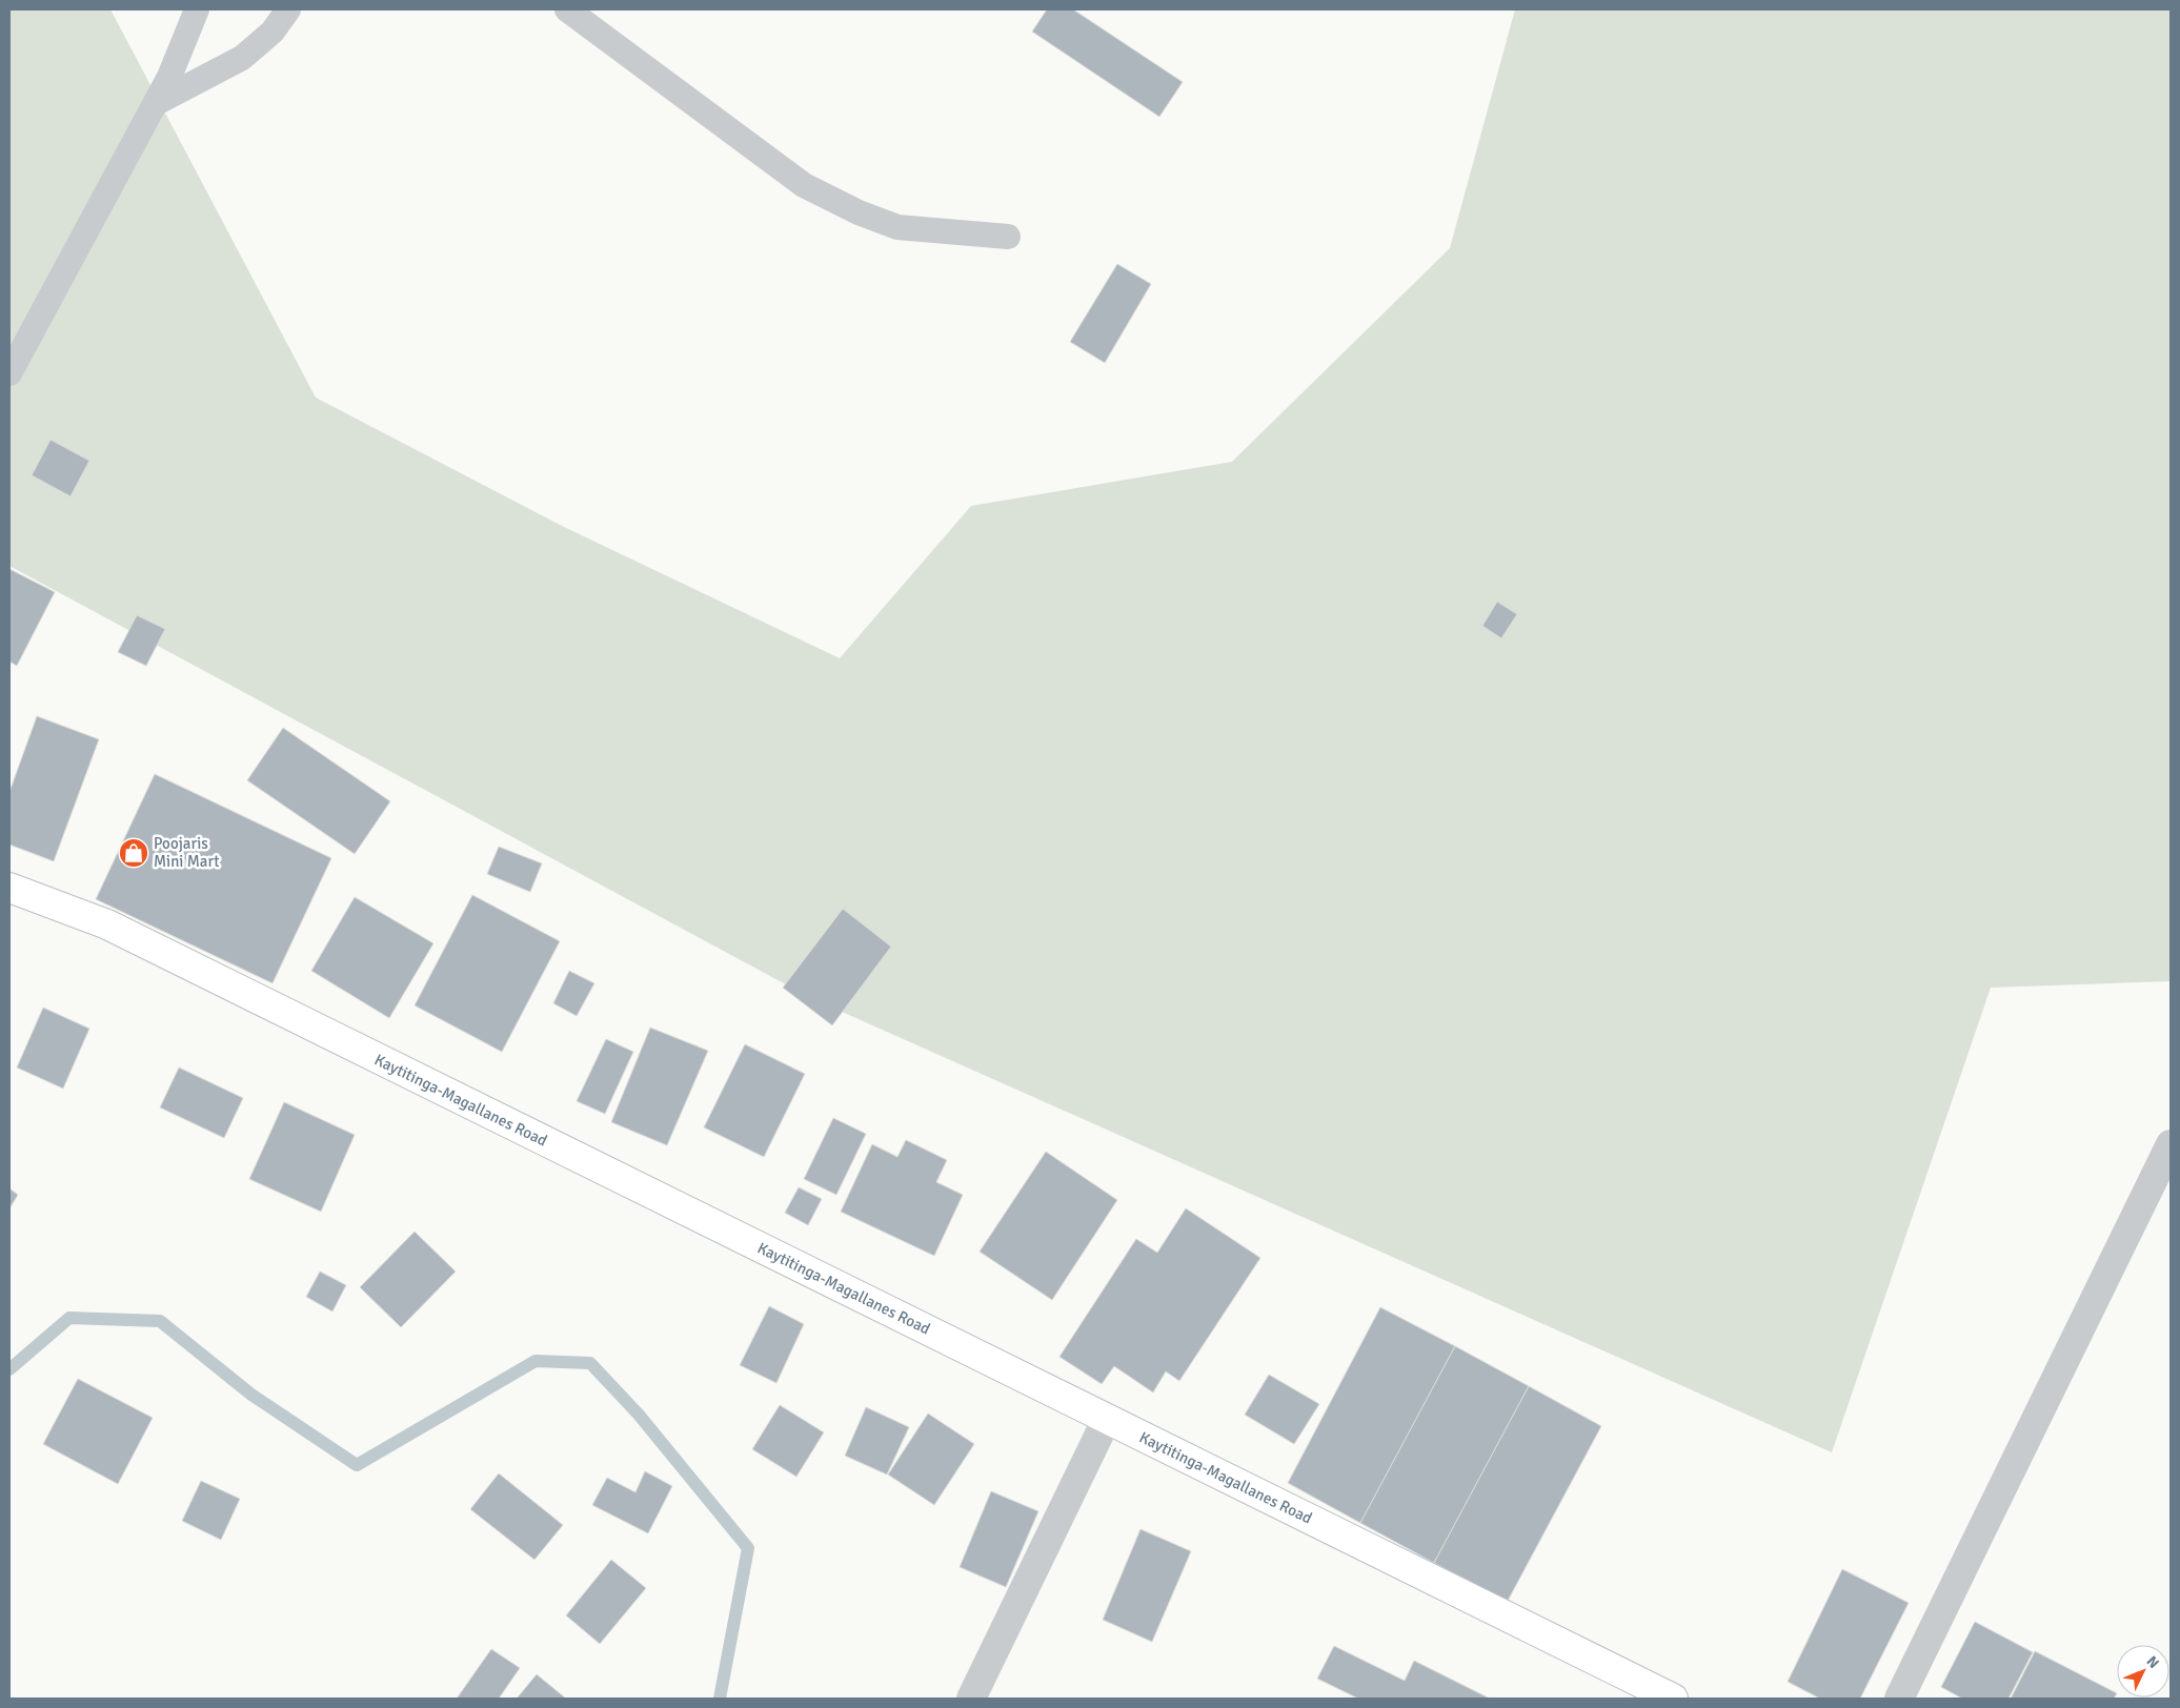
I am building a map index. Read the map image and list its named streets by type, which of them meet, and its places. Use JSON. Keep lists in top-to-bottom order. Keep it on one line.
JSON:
{"streets":{"main road":["Kaytitinga-Magallanes Road"]},"places":{"shop":["Poojaris Mini Mart"]},"north":"top right"}
